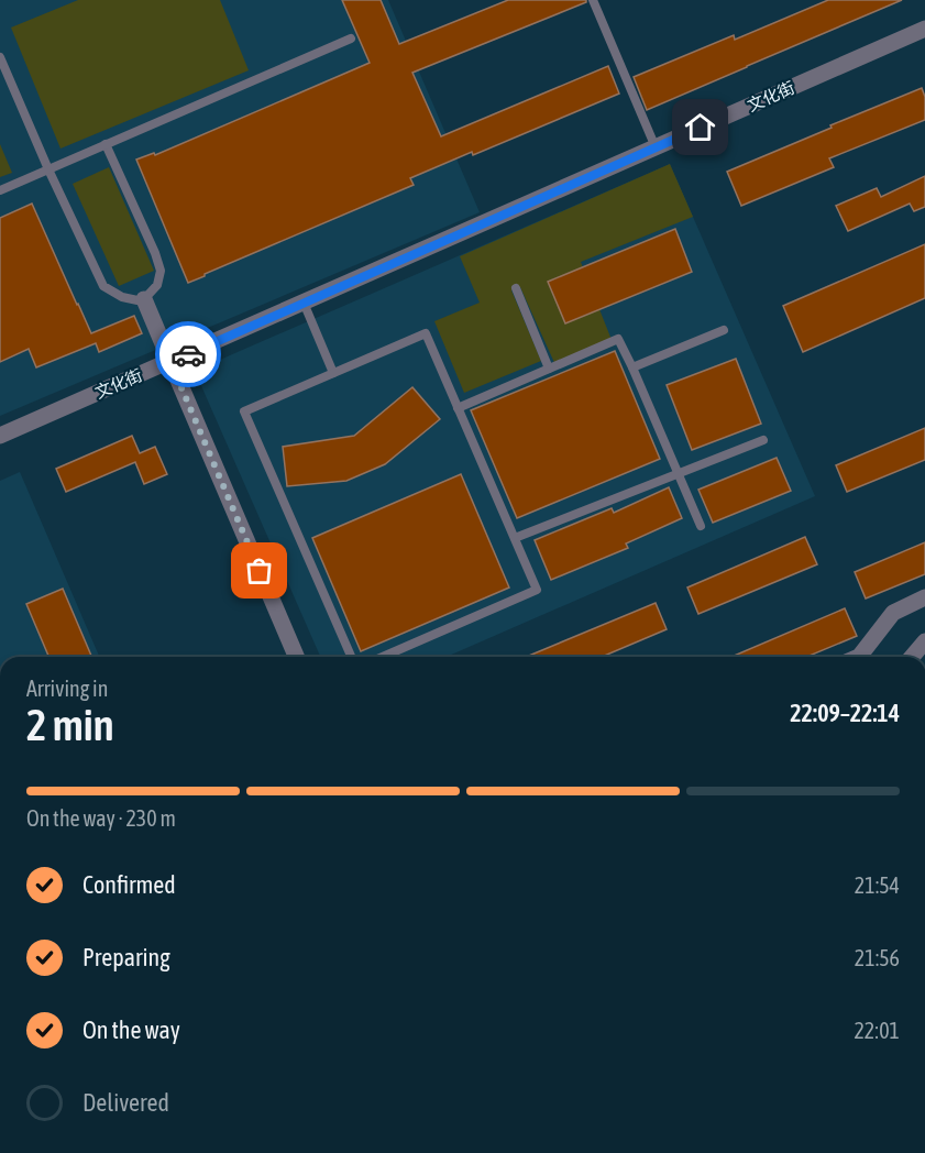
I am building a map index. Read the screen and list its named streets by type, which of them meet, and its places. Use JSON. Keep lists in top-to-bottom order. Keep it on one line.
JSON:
{"streets":{"street":["文化街"]},"page":{"heading":["2 min","Arriving in","22:09–22:14"],"bar":"On the way · 230 m","list":[["Confirmed","21:54"],["Preparing","21:56"],["On the way","22:01"],"Delivered"]}}
